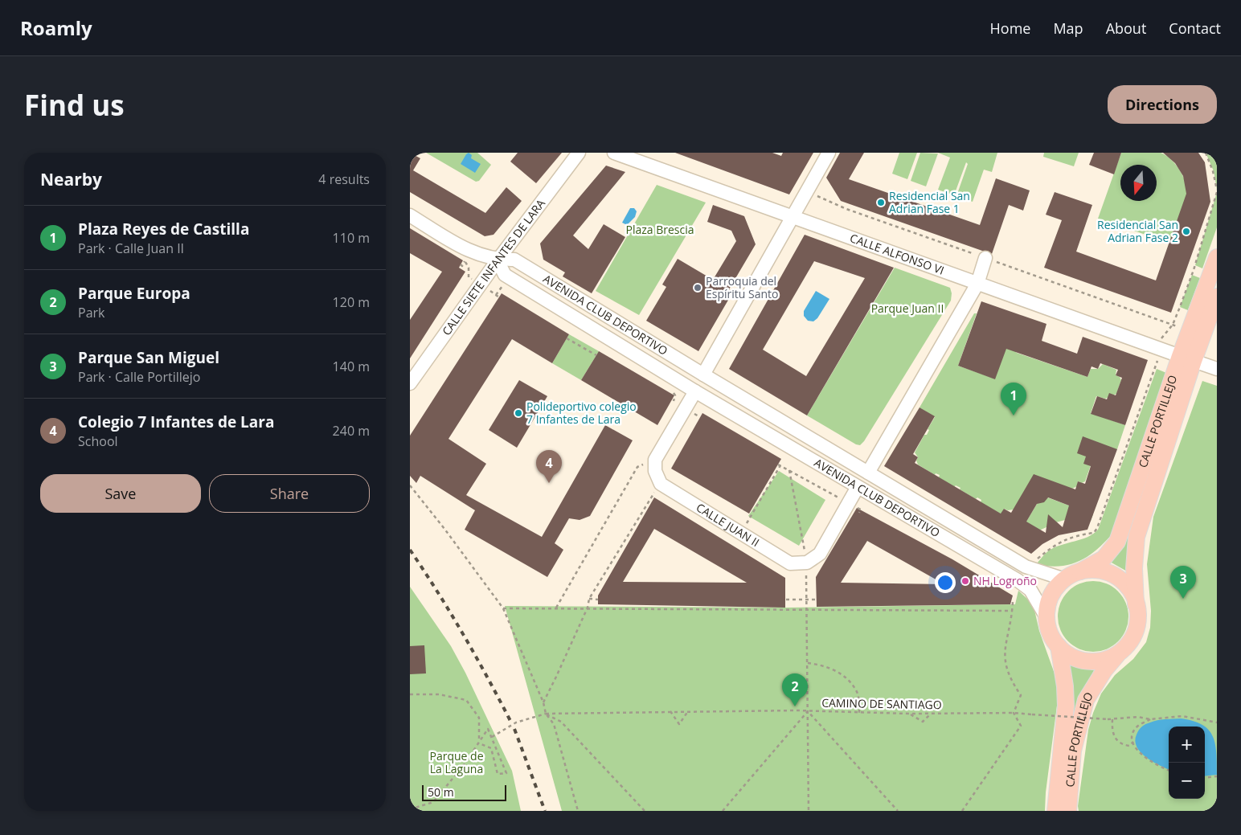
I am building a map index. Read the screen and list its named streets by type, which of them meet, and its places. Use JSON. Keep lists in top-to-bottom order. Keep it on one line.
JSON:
{"streets":{"main road":["CALLE PORTILLEJO"],"street":["CALLE ALFONSO VI","CALLE SIETE INFANTES DE LARA","AVENIDA CLUB DEPORTIVO","CALLE JUAN II"],"path":["CAMINO DE SANTIAGO"]},"crossings":[["CALLE ALFONSO VI","CALLE PORTILLEJO"],["CALLE SIETE INFANTES DE LARA","AVENIDA CLUB DEPORTIVO"],["AVENIDA CLUB DEPORTIVO","CALLE PORTILLEJO"]],"parks":["Plaza Brescia","Parque Juan II","Parque de La Laguna"],"places":["Residencial San Adrian Fase 1","Residencial San Adrian Fase 2","Parroquia del Espíritu Santo","Polideportivo colegio 7 Infantes de Lara","NH Logroño"],"scale_bar":"50 m","north":"bottom","page":{"header":"Roamly","nav":["Home","Map","About","Contact"],"buttons":["Directions",["Save","Share"]],"title":"Find us","heading":["Nearby","4 results"],"list":[{"mark":"1","name":"Plaza Reyes de Castilla","note":"Park · Calle Juan II","value":"110 m"},{"mark":"2","name":"Parque Europa","note":"Park","value":"120 m"},{"mark":"3","name":"Parque San Miguel","note":"Park · Calle Portillejo","value":"140 m"},{"mark":"4","name":"Colegio 7 Infantes de Lara","note":"School","value":"240 m"}],"pins":["1","4","3","2"],"map_buttons":["+","−"],"scale":"50 m"}}
